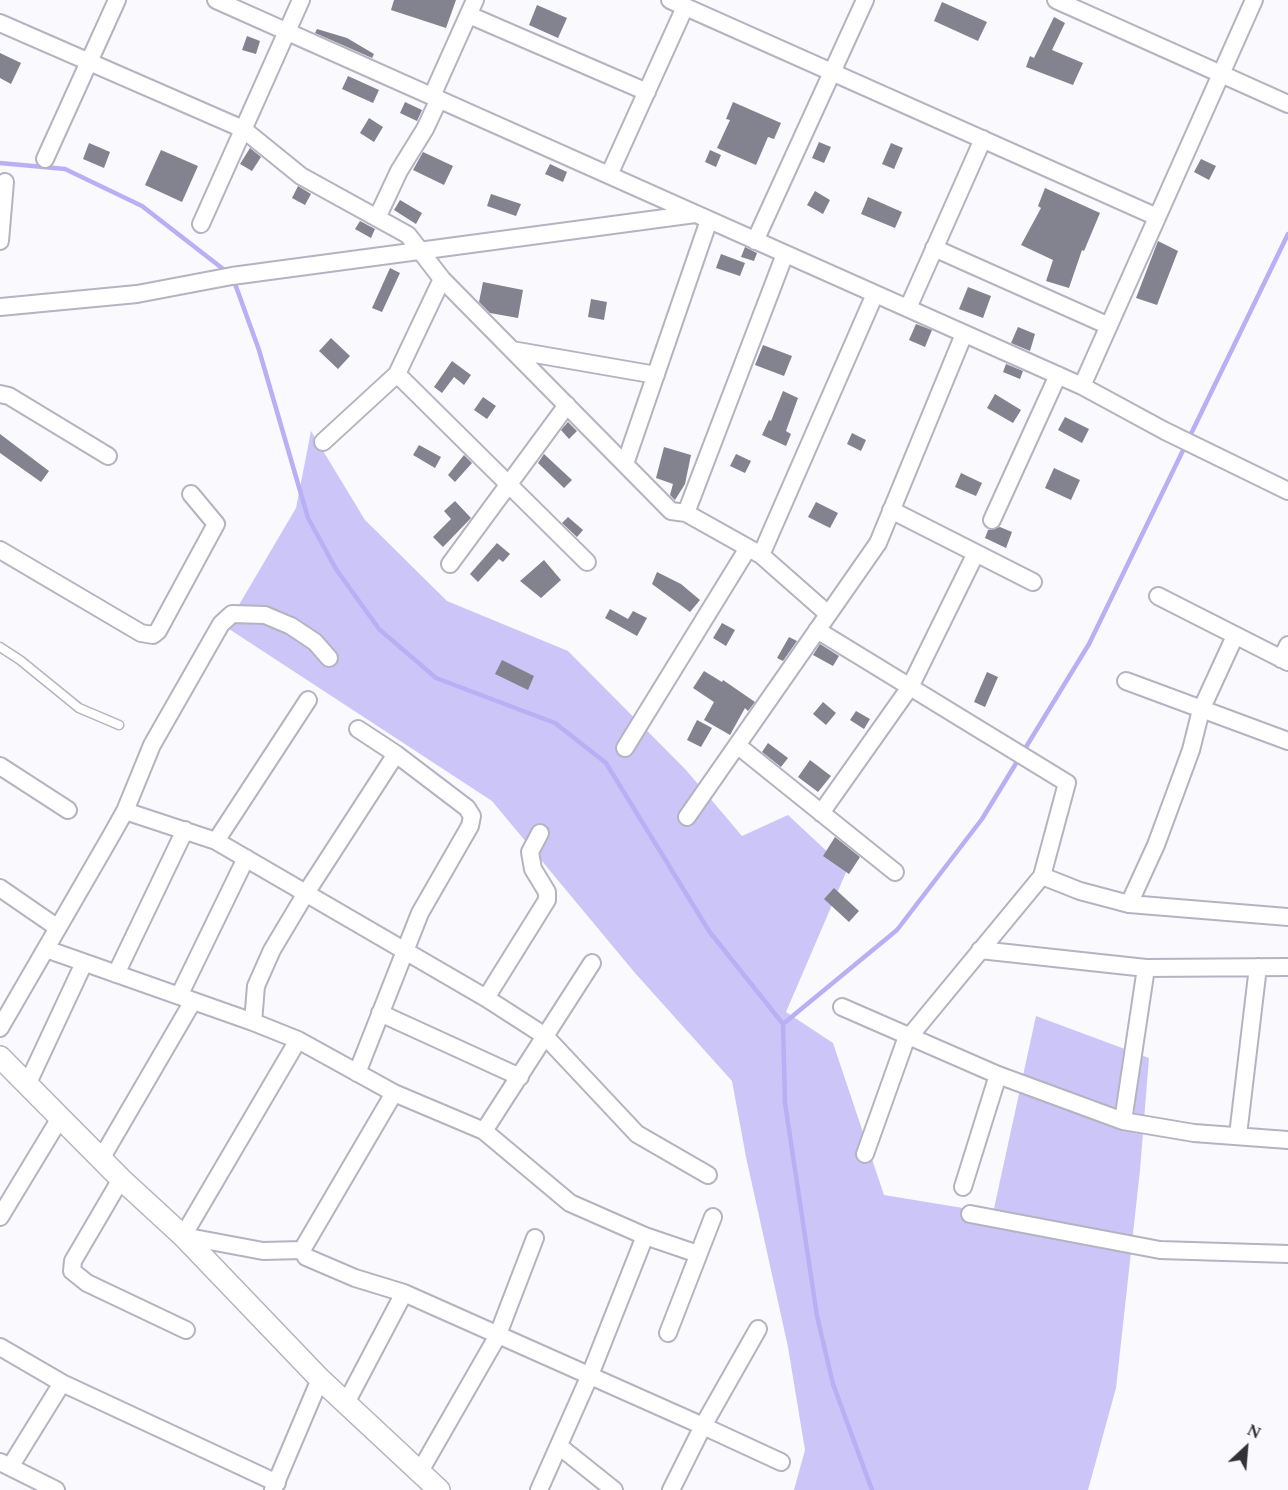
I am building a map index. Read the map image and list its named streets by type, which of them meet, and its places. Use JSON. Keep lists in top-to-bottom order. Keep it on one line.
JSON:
{"north":"top right"}
